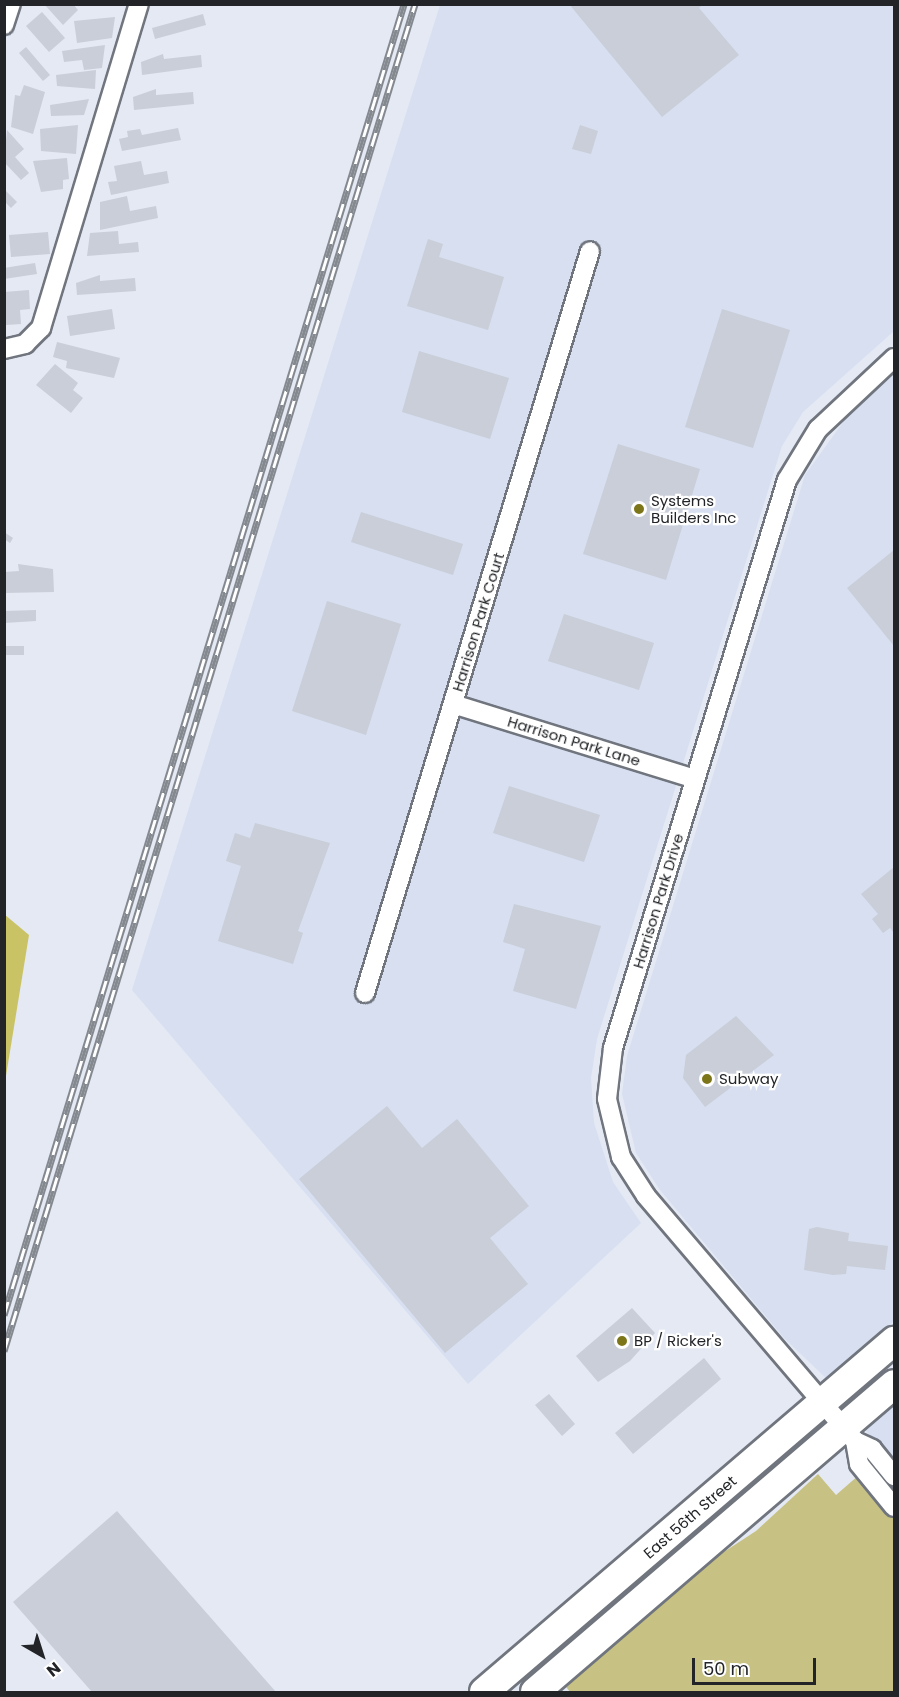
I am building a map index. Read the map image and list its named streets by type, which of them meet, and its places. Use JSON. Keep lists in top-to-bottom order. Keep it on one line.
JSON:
{"streets":{"main road":["East 56th Street"],"street":["Harrison Park Court","Harrison Park Lane","Harrison Park Drive"]},"crossings":[["Harrison Park Court","Harrison Park Lane"],["Harrison Park Lane","Harrison Park Drive"],["Harrison Park Drive","East 56th Street"]],"places":["Systems Builders Inc","Subway","BP / Ricker's"],"scale_bar":"50 m","north":"bottom right"}
